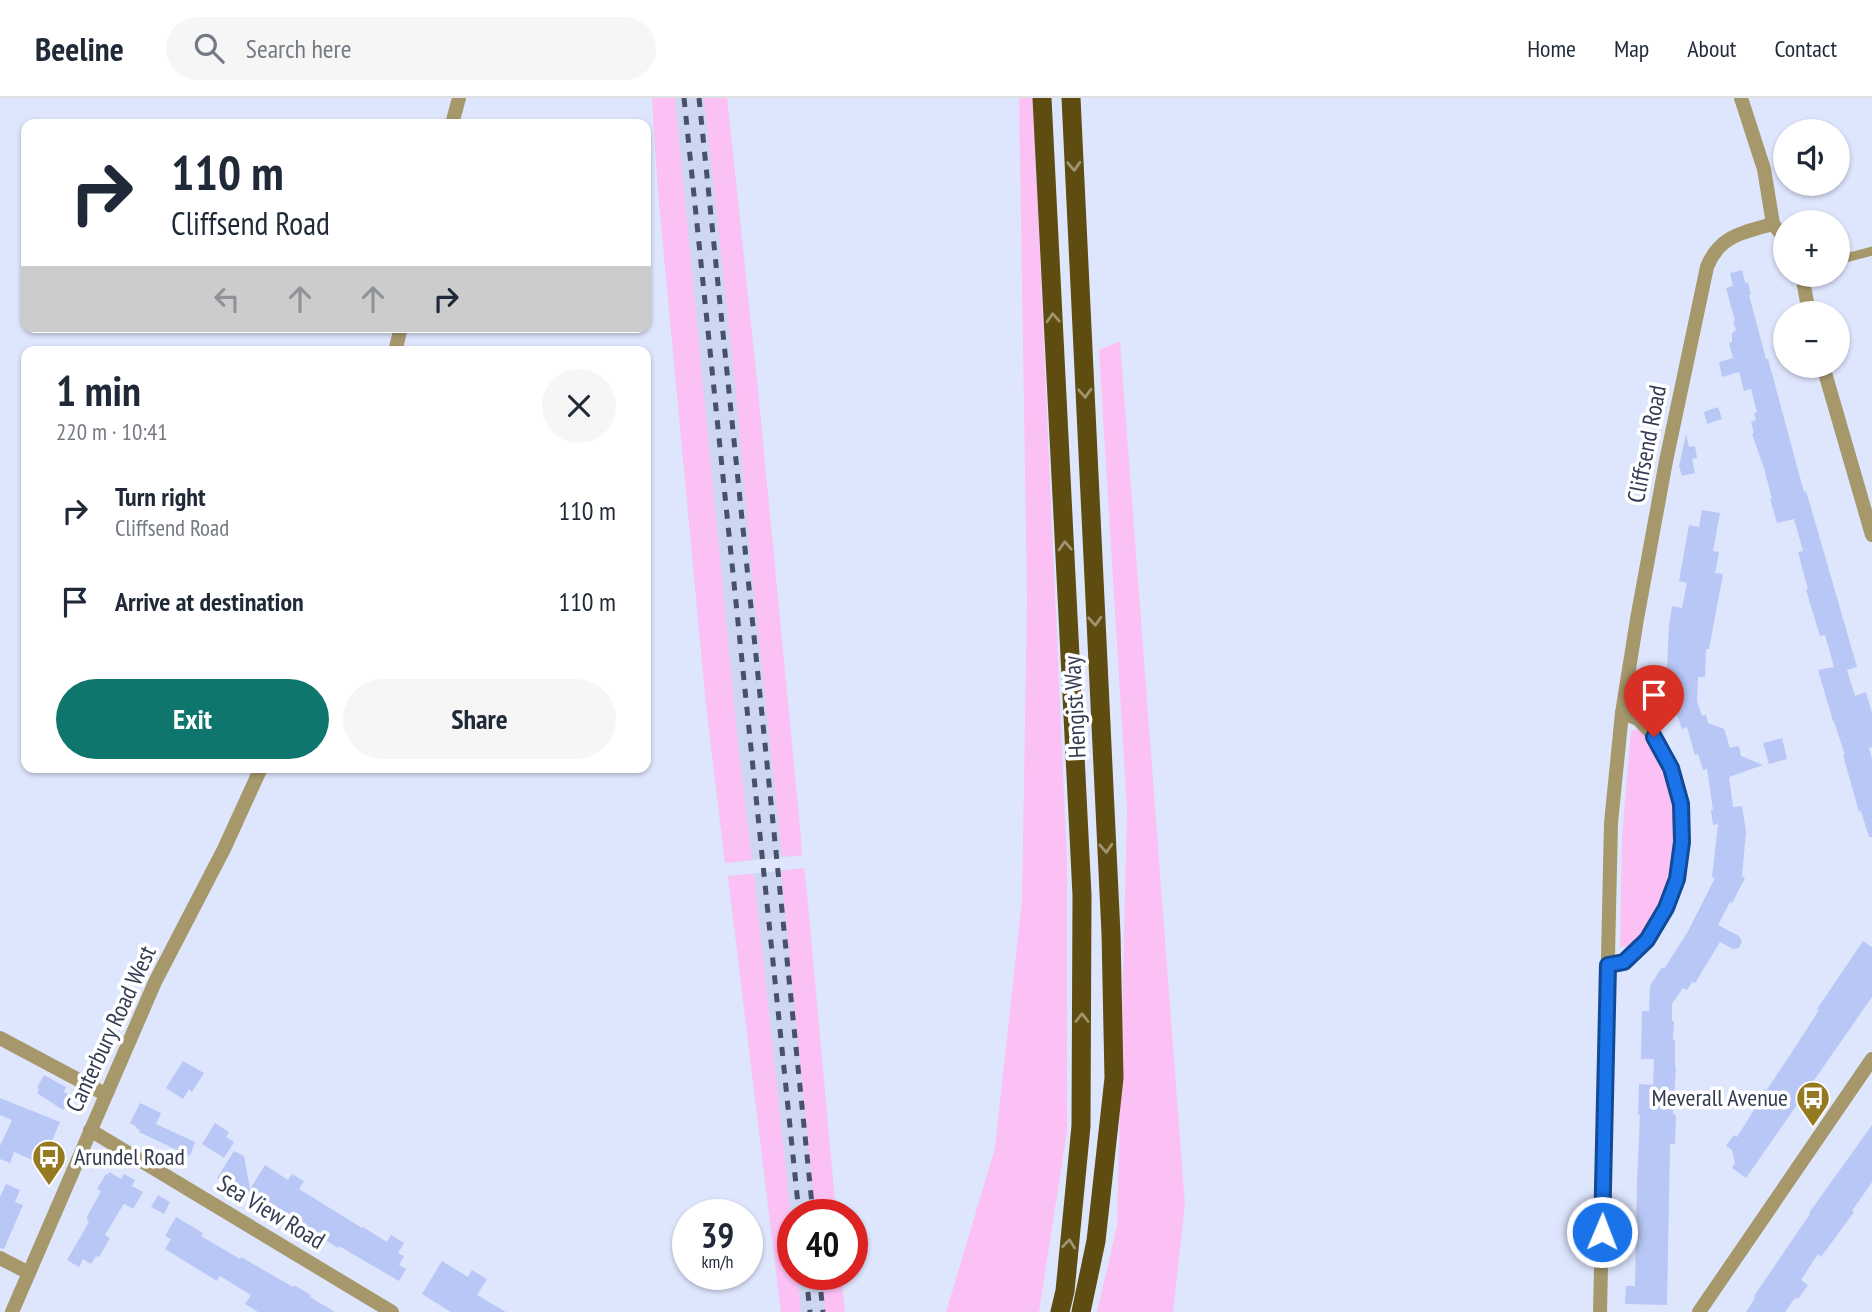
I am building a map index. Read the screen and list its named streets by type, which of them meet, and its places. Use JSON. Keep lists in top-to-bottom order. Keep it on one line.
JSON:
{"streets":{"highway":["Hengist Way"],"street":["Cliffsend Road","Canterbury Road West","Sea View Road"]},"crossings":[["Canterbury Road West","Sea View Road"]],"places":{"bus stop":["Meverall Avenue","Arundel Road"]},"page":{"header":"Beeline","search":"Search here","nav":["Home","Map","About","Contact"],"map_buttons":["+","−"],"turn":["110 m","Cliffsend Road"],"heading":["1 min","220 m · 10:41"],"list":[{"name":"Turn right","note":"Cliffsend Road","value":"110 m"},{"name":"Arrive at destination","value":"110 m"}],"buttons":["Exit","Share"],"speed":"39 km/h","limit":"40"}}
